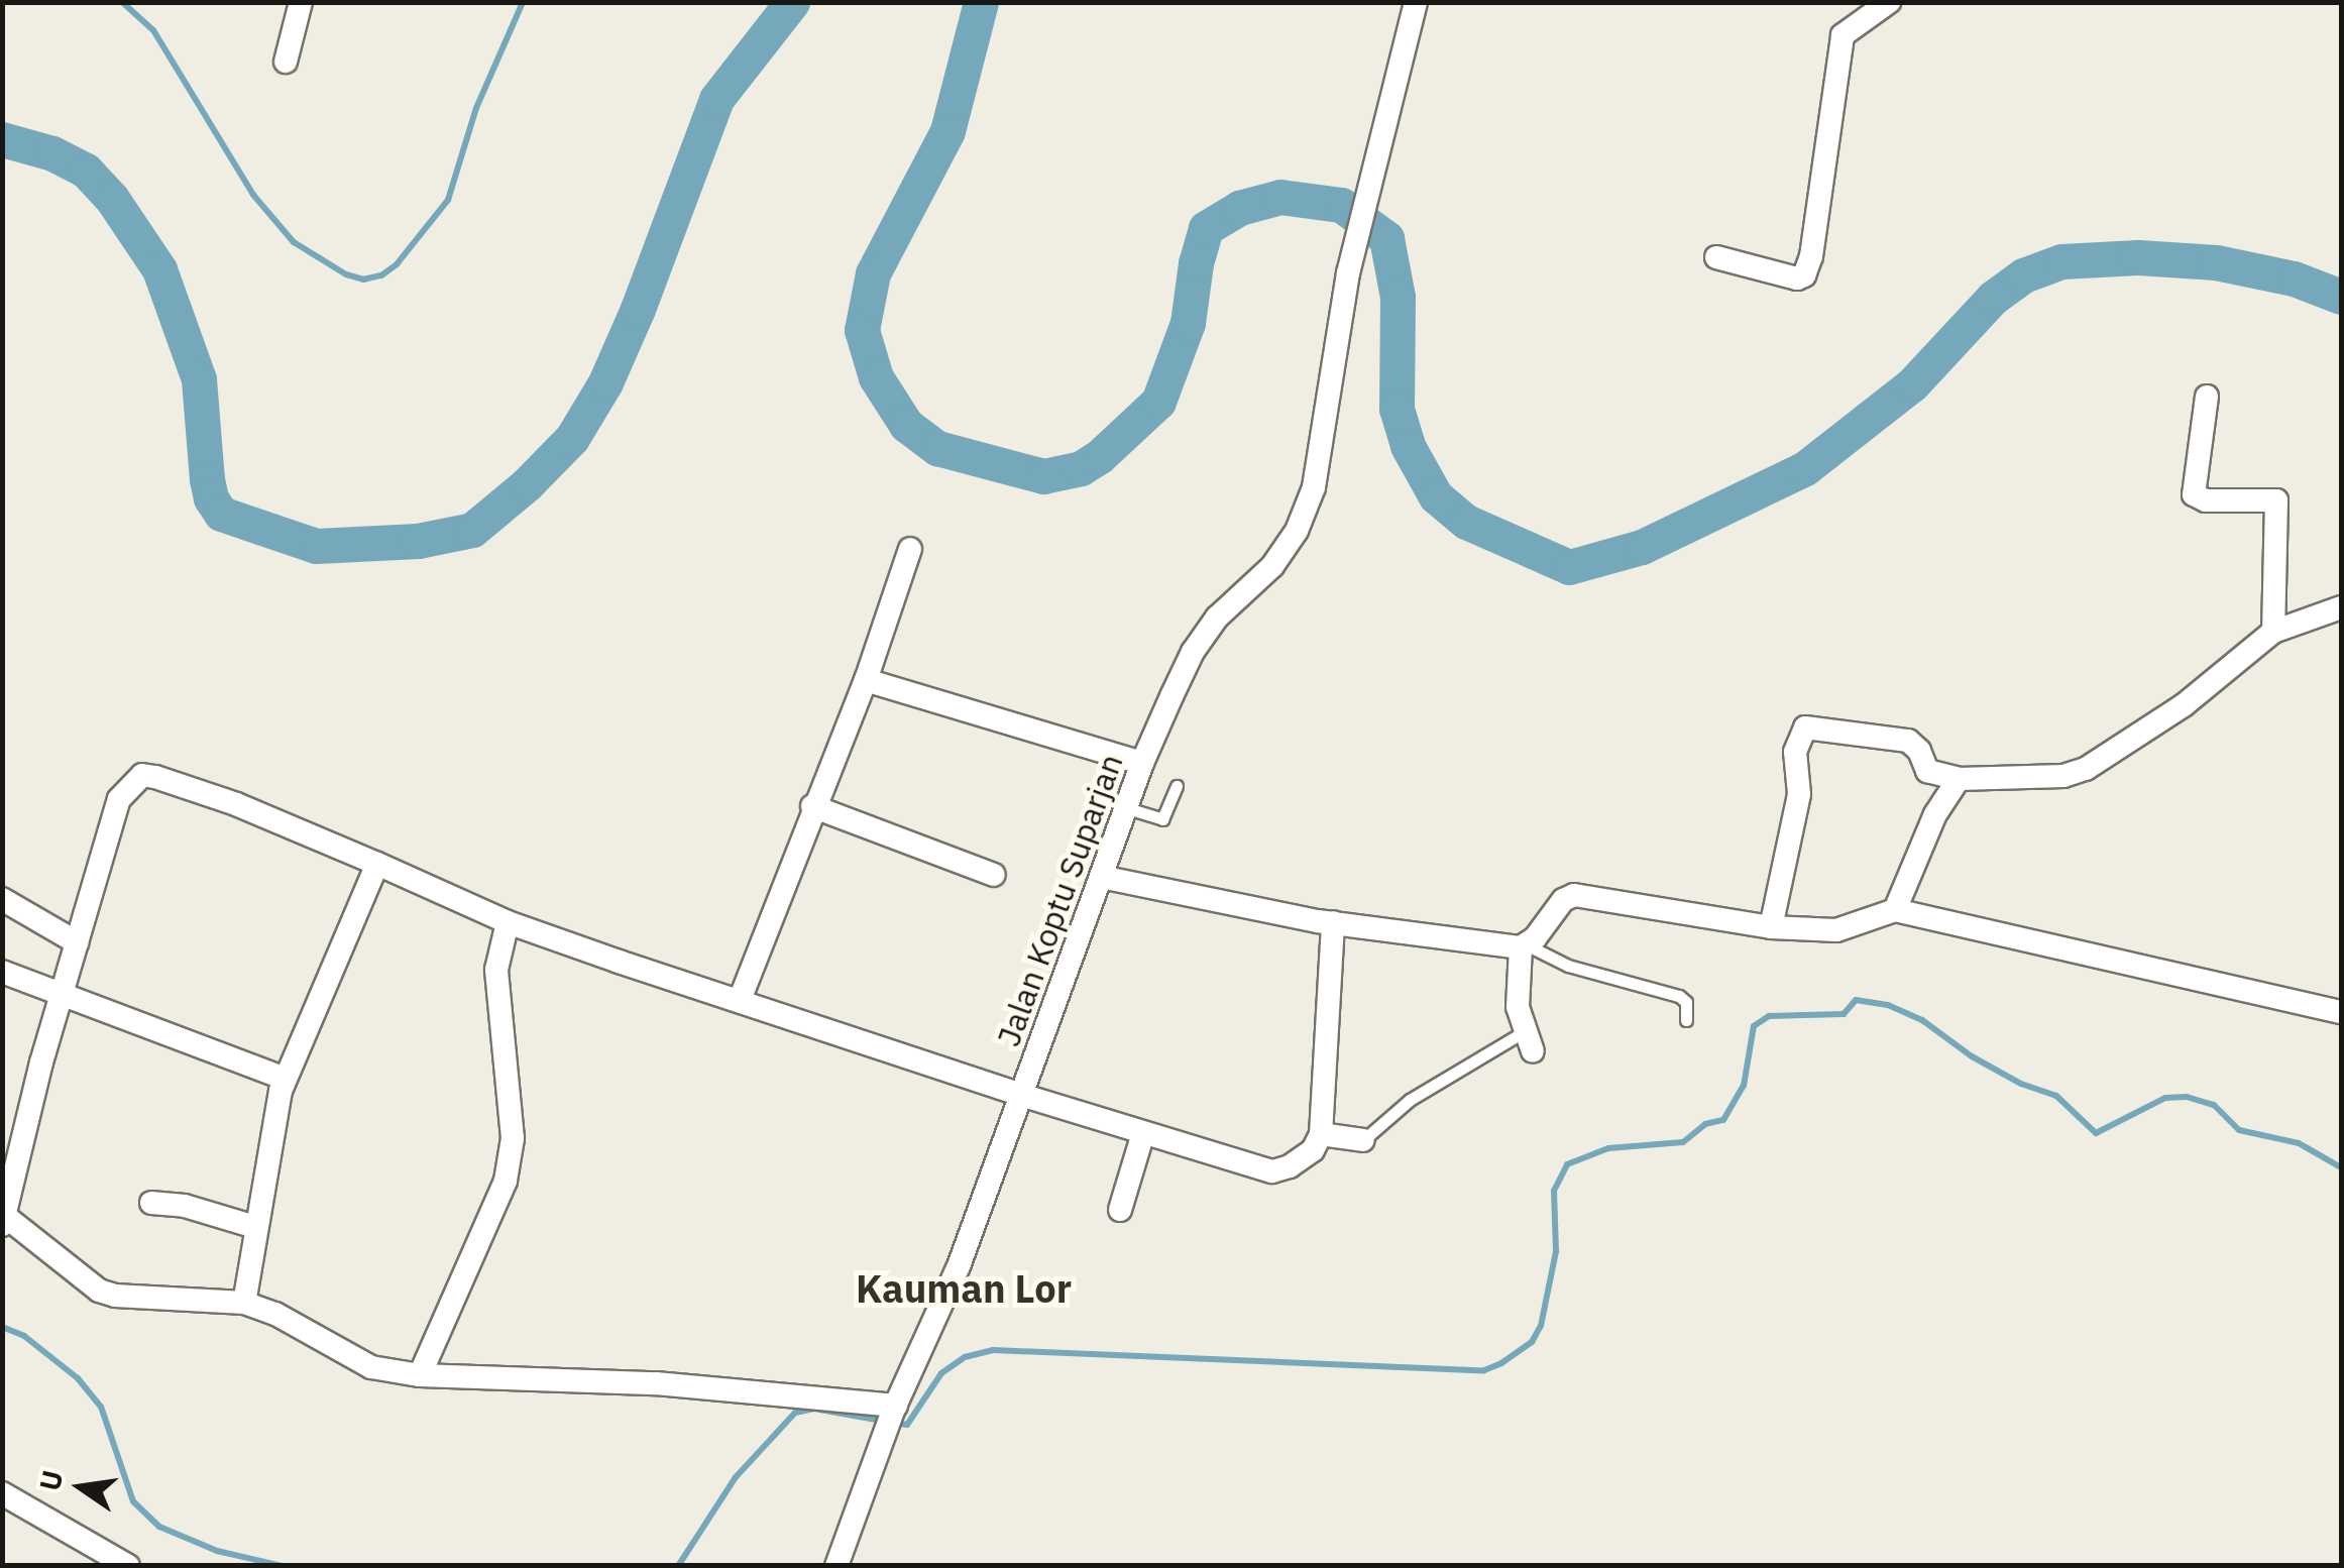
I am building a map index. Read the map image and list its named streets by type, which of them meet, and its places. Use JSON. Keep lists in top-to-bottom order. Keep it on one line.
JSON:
{"streets":{"street":["Jalan Koptu Suparjan"]},"districts":["Kauman Lor"],"north":"left"}
